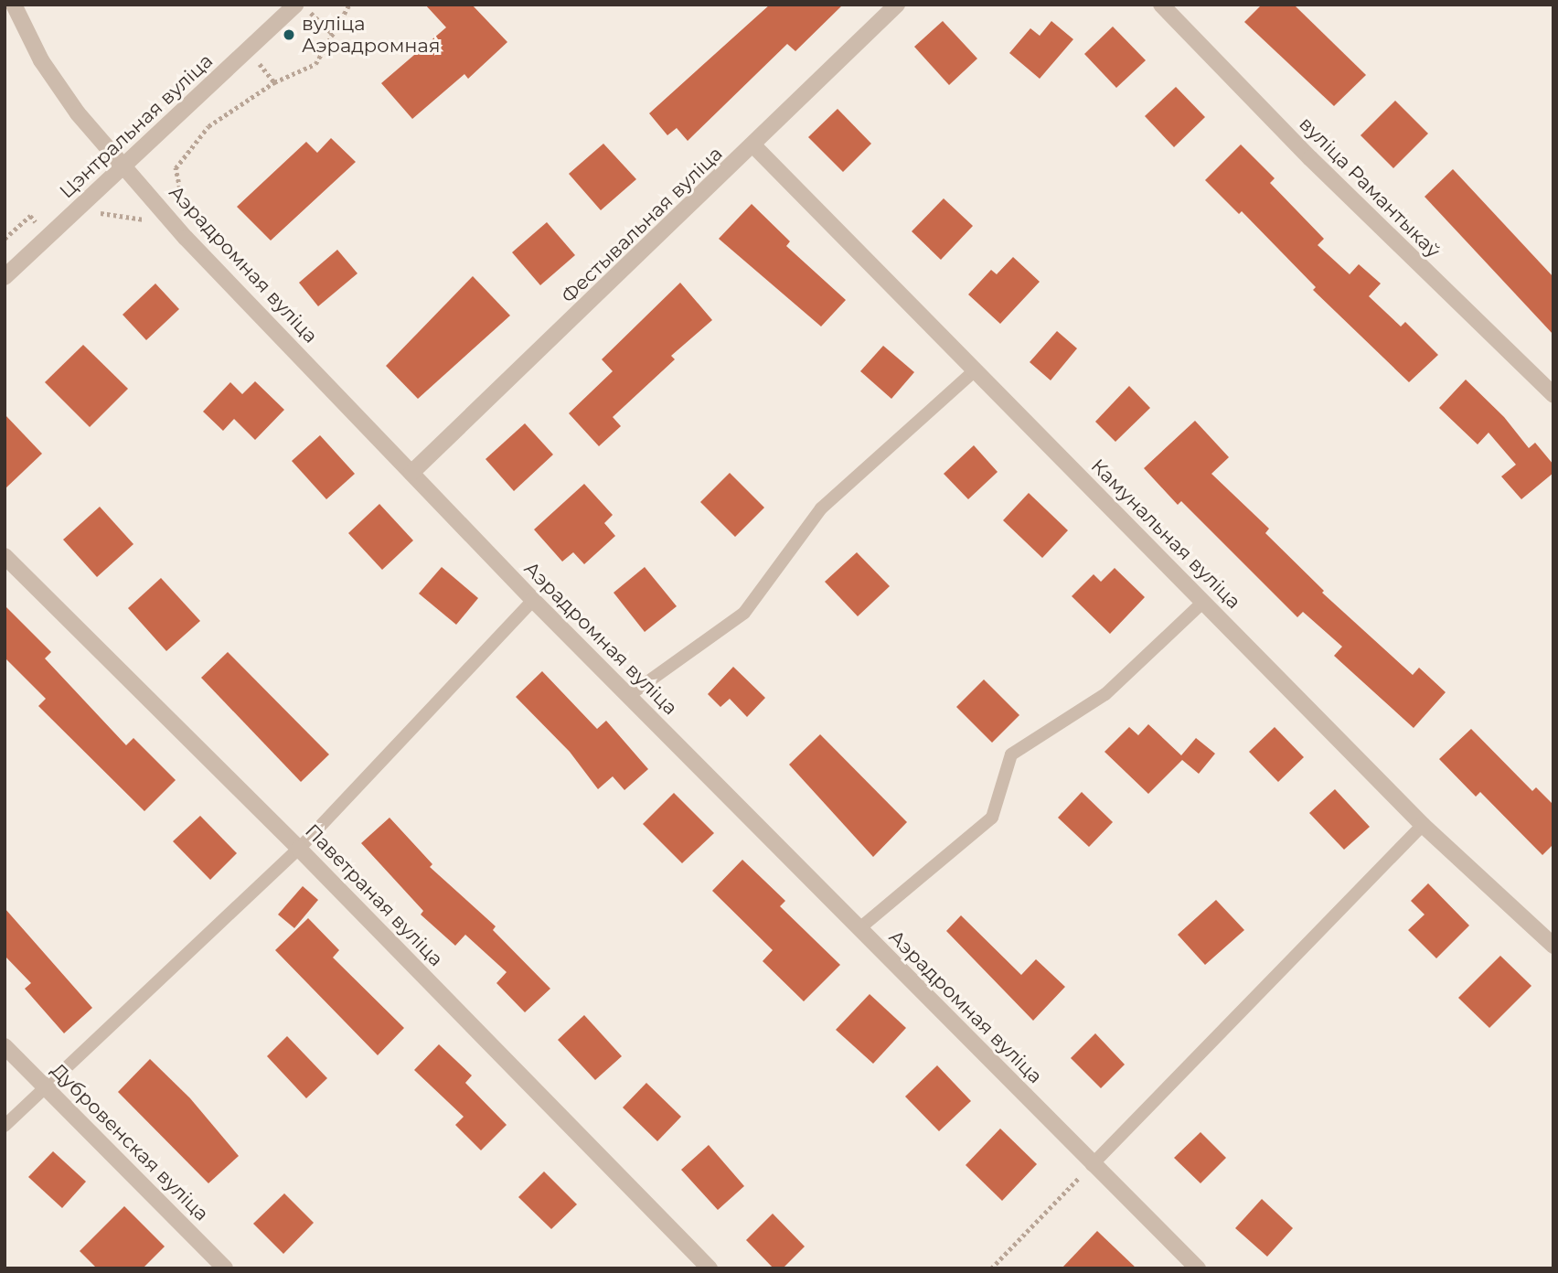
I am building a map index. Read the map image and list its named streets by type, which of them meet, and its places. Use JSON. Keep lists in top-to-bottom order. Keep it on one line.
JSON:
{"streets":{"street":["Цэнтральная вуліца","вуліца Рамантыкаў","Фестывальная вуліца","Аэрадромная вуліца","Камунальная вуліца","Паветраная вуліца","Дубровенская вуліца"]},"crossings":[["Цэнтральная вуліца","Аэрадромная вуліца"],["Фестывальная вуліца","Аэрадромная вуліца"],["Фестывальная вуліца","Камунальная вуліца"]],"places":["вуліца Аэрадромная"]}
